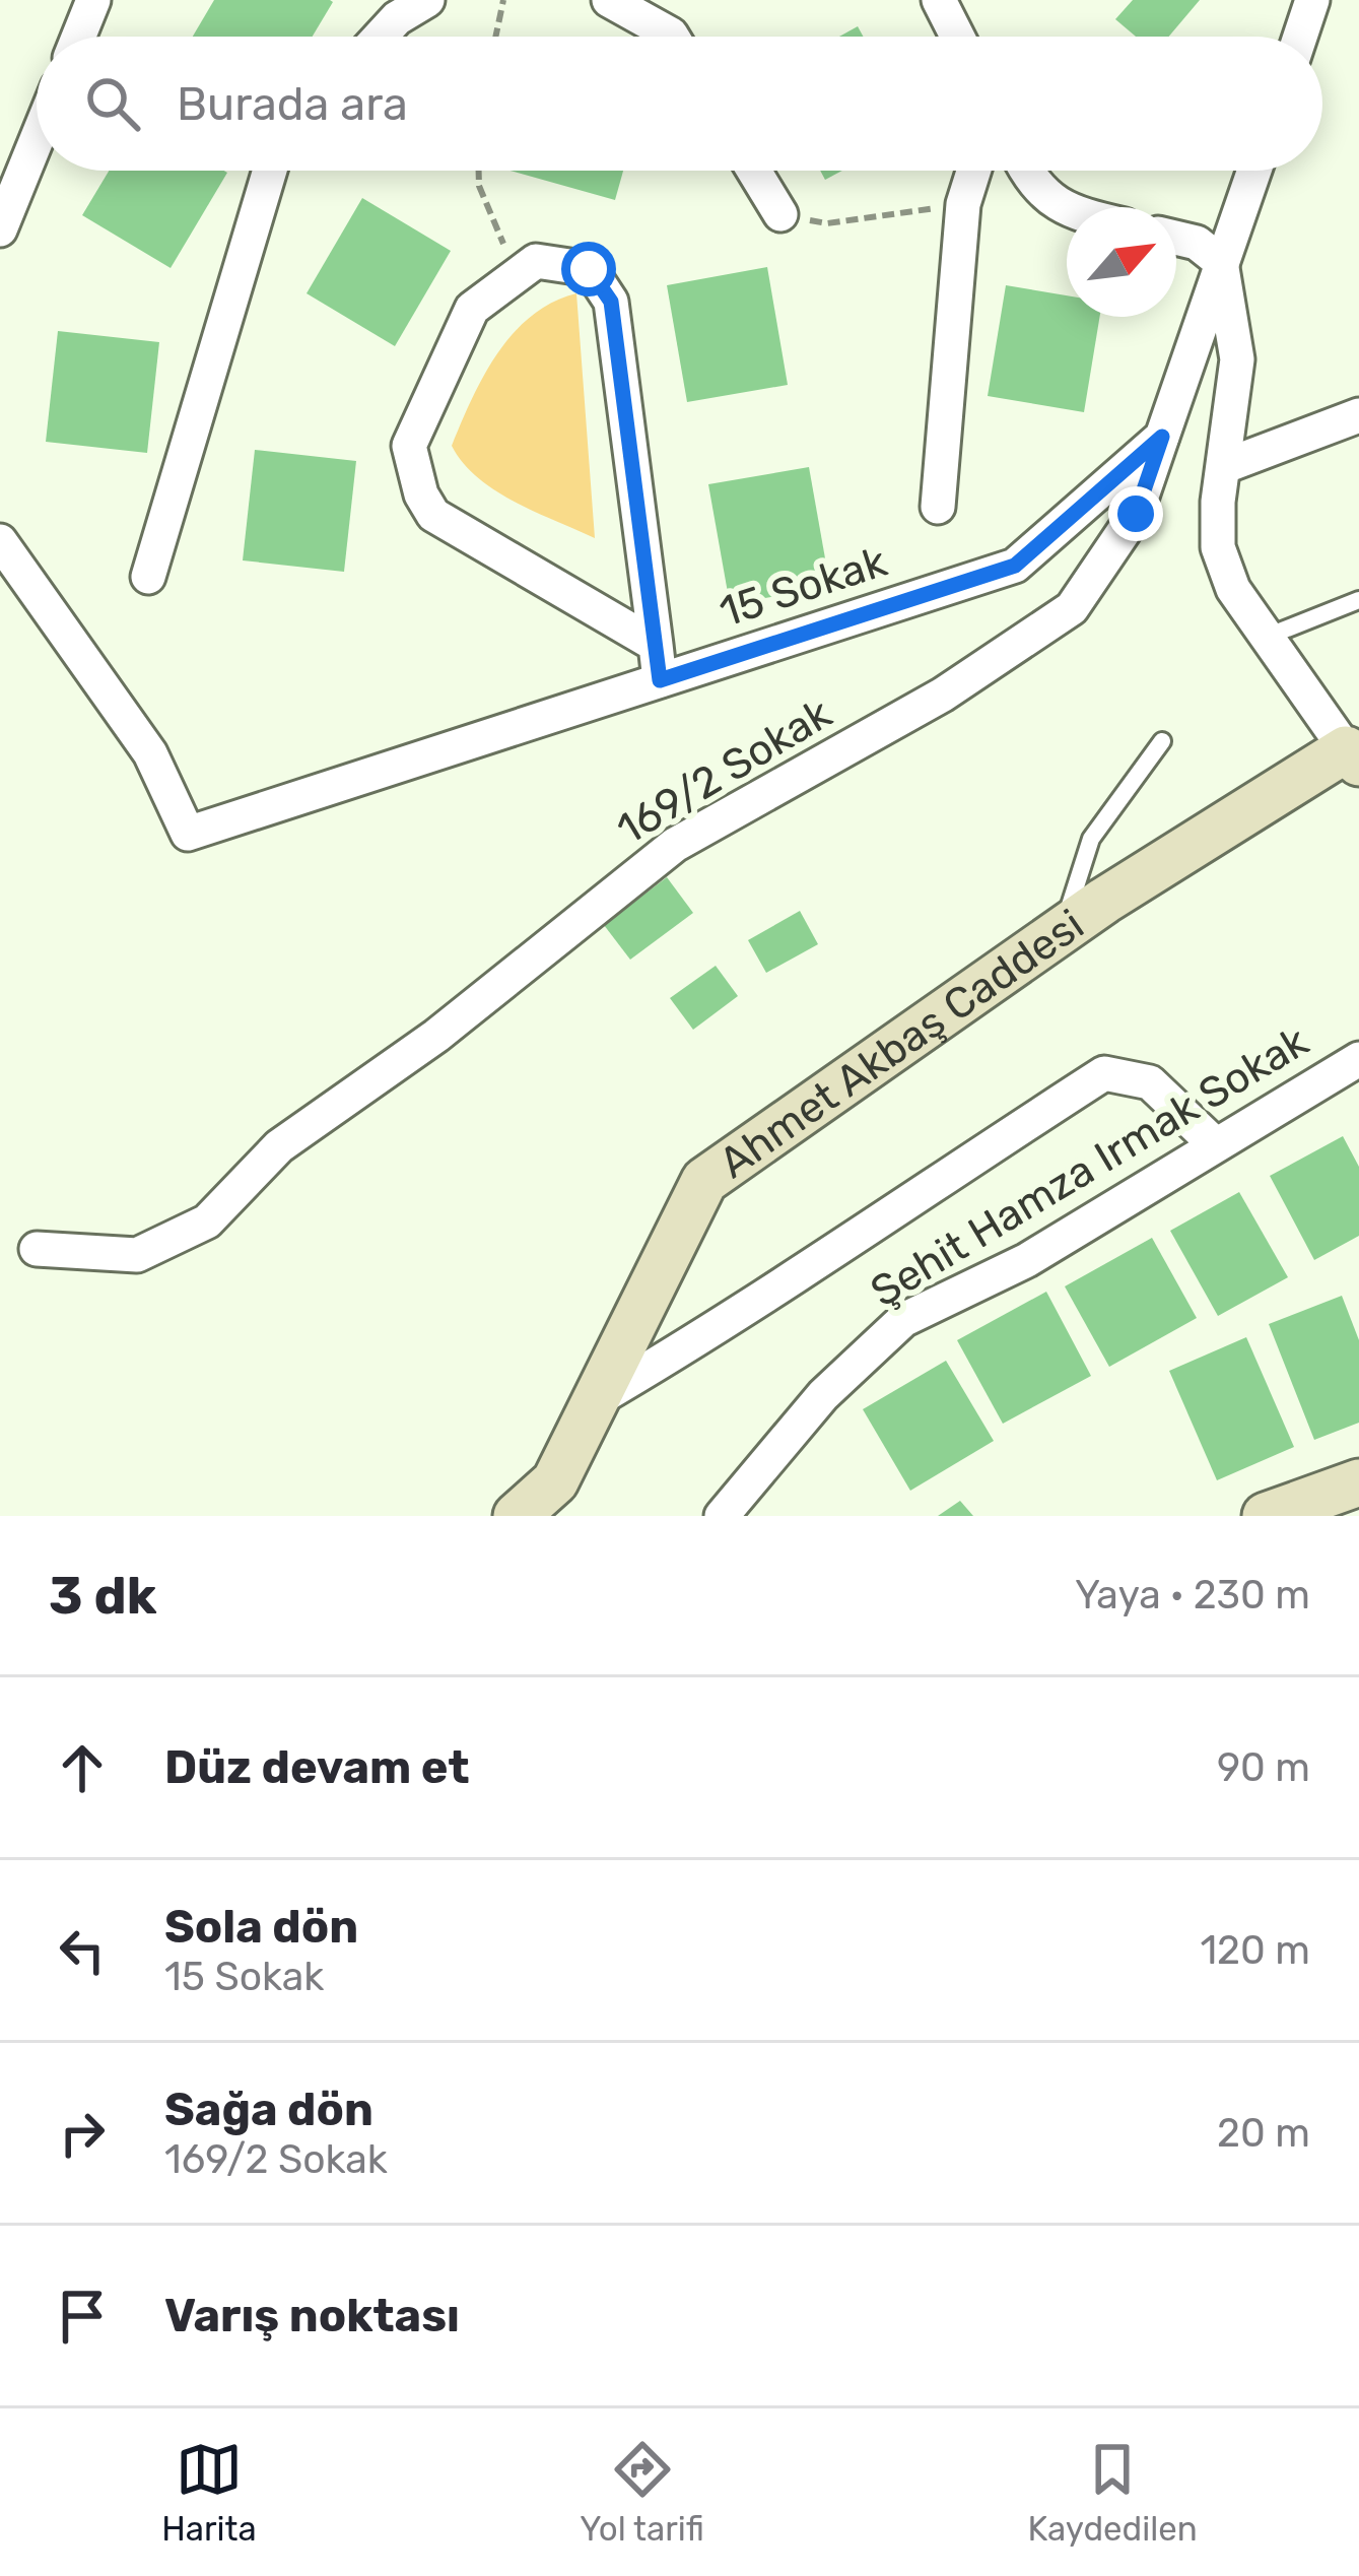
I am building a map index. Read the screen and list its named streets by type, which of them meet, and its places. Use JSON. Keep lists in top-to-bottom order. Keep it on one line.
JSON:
{"streets":{"street":["15 Sokak","169/2 Sokak","Ahmet Akbaş Caddesi","Şehit Hamza Irmak Sokak"]},"crossings":[["15 Sokak","169/2 Sokak"]],"north":"top right","page":{"search":"Burada ara","heading":["3 dk","Yaya · 230 m"],"list":[["Düz devam et","90 m"],["Sola dön","15 Sokak","120 m"],["Sağa dön","169/2 Sokak","20 m"],"Varış noktası"],"nav":["Harita","Yol tarifi","Kaydedilen"]}}
